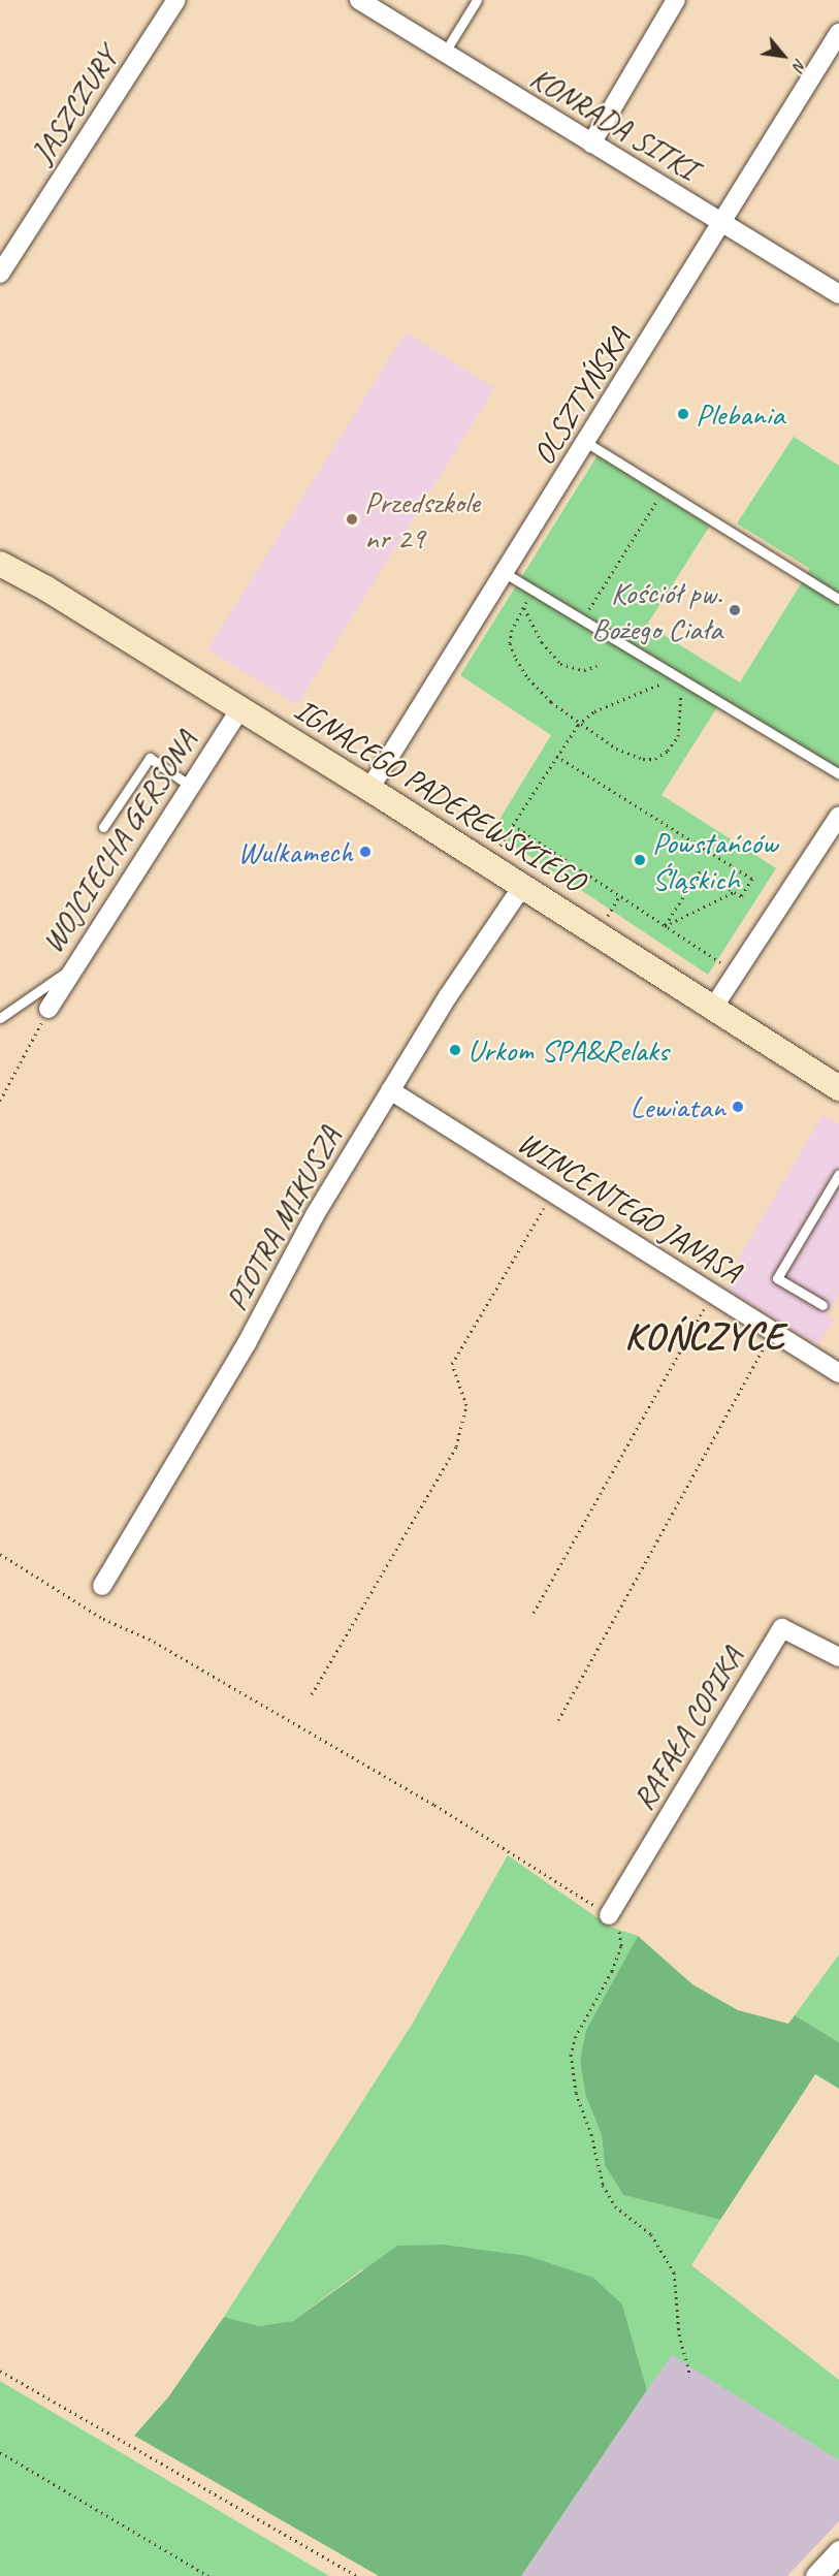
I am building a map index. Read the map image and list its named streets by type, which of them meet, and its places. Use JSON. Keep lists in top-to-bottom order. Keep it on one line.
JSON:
{"streets":{"main road":["IGNACEGO PADEREWSKIEGO"],"street":["JASZCZURY","KONRADA SITKI","OLSZTYŃSKA","WOJCIECHA GERSONA","WINCENTEGO JANASA","PIOTRA MIKUSZA","RAFAŁA COPIKA"]},"crossings":[["KONRADA SITKI","OLSZTYŃSKA"],["OLSZTYŃSKA","IGNACEGO PADEREWSKIEGO"],["IGNACEGO PADEREWSKIEGO","WOJCIECHA GERSONA"],["IGNACEGO PADEREWSKIEGO","PIOTRA MIKUSZA"],["WINCENTEGO JANASA","PIOTRA MIKUSZA"]],"districts":["KOŃCZYCE"],"places":["Plebania","Przedszkole nr 29","Kościół pw. Bożego Ciała","Wulkamech","Powstańców Śląskich","Urkom SPA&Relaks","Lewiatan"],"north":"bottom right"}
